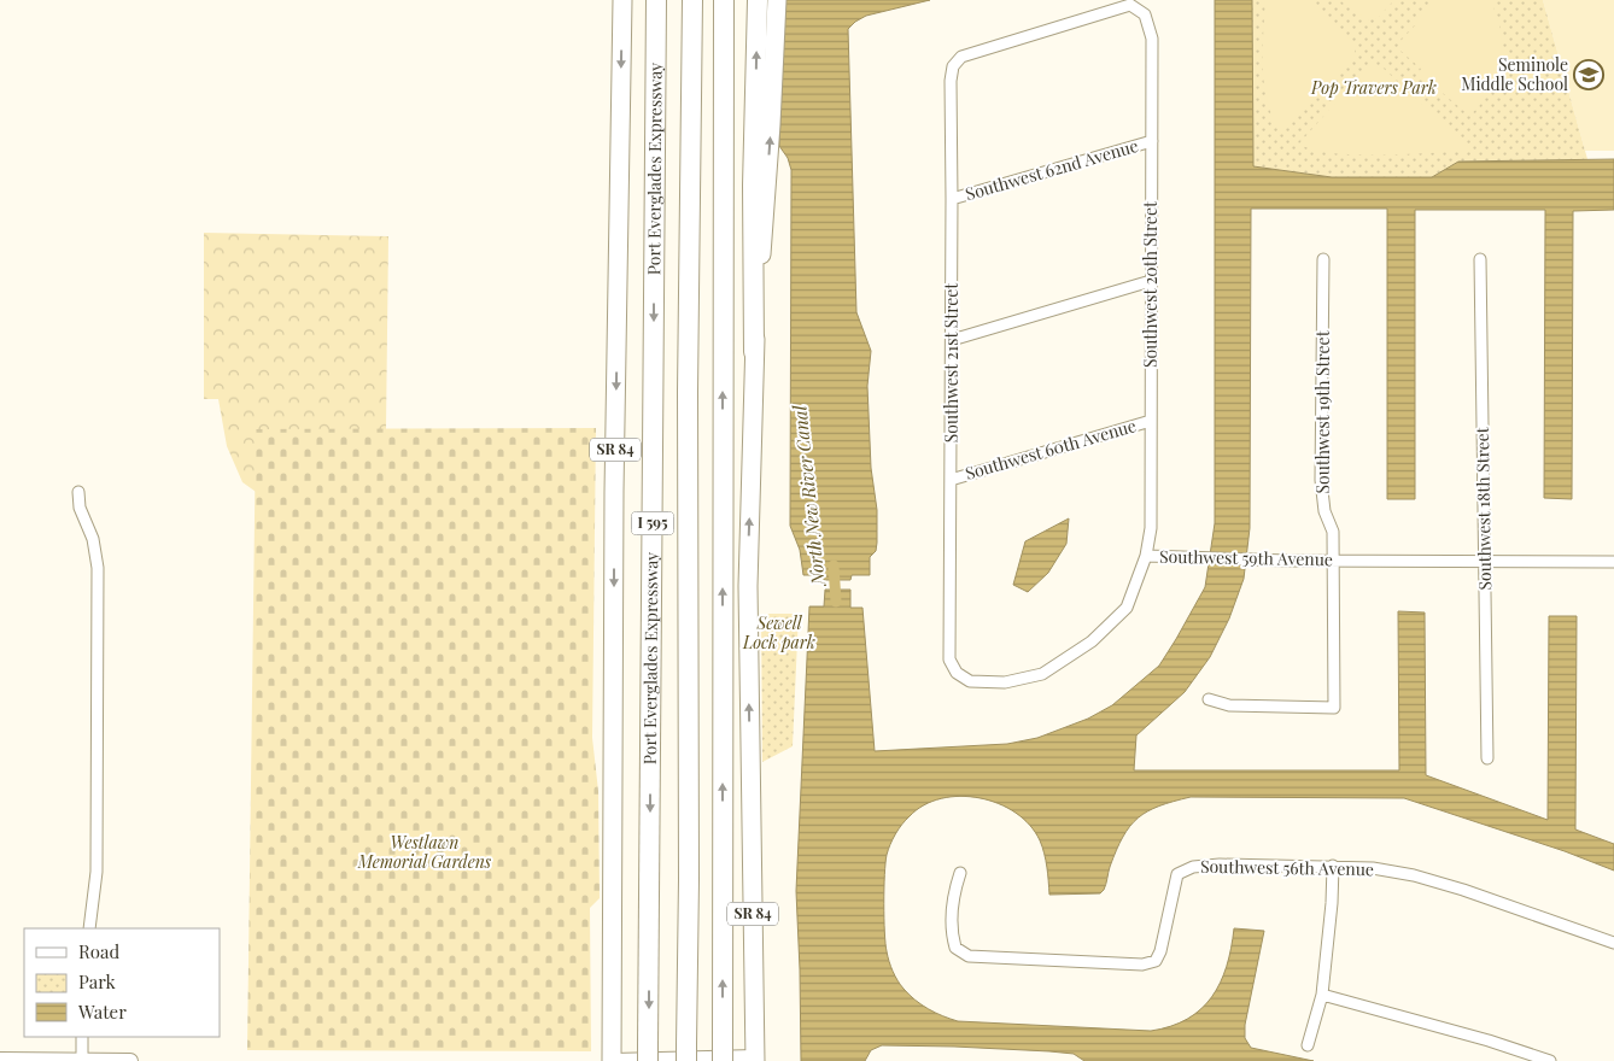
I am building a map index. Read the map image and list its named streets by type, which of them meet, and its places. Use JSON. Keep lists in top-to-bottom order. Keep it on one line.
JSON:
{"streets":{"highway":["Port Everglades Expressway","I 595"],"main road":["SR 84"],"street":["Southwest 62nd Avenue","Southwest 20th Street","Southwest 21st Street","Southwest 19th Street","Southwest 60th Avenue","Southwest 18th Street","Southwest 59th Avenue","Southwest 56th Avenue"]},"crossings":[["Southwest 62nd Avenue","Southwest 20th Street"],["Southwest 62nd Avenue","Southwest 21st Street"],["Southwest 20th Street","Southwest 21st Street"],["Southwest 20th Street","Southwest 60th Avenue"],["Southwest 20th Street","Southwest 59th Avenue"],["Southwest 21st Street","Southwest 60th Avenue"],["Southwest 21st Street","Southwest 59th Avenue"],["Southwest 19th Street","Southwest 59th Avenue"],["Southwest 18th Street","Southwest 59th Avenue"]],"water":["North New River Canal"],"parks":["Pop Travers Park","Sewell Lock park","Westlawn Memorial Gardens"],"places":{"school or university":["Seminole Middle School"]},"legend":["Road","Park","Water"]}
